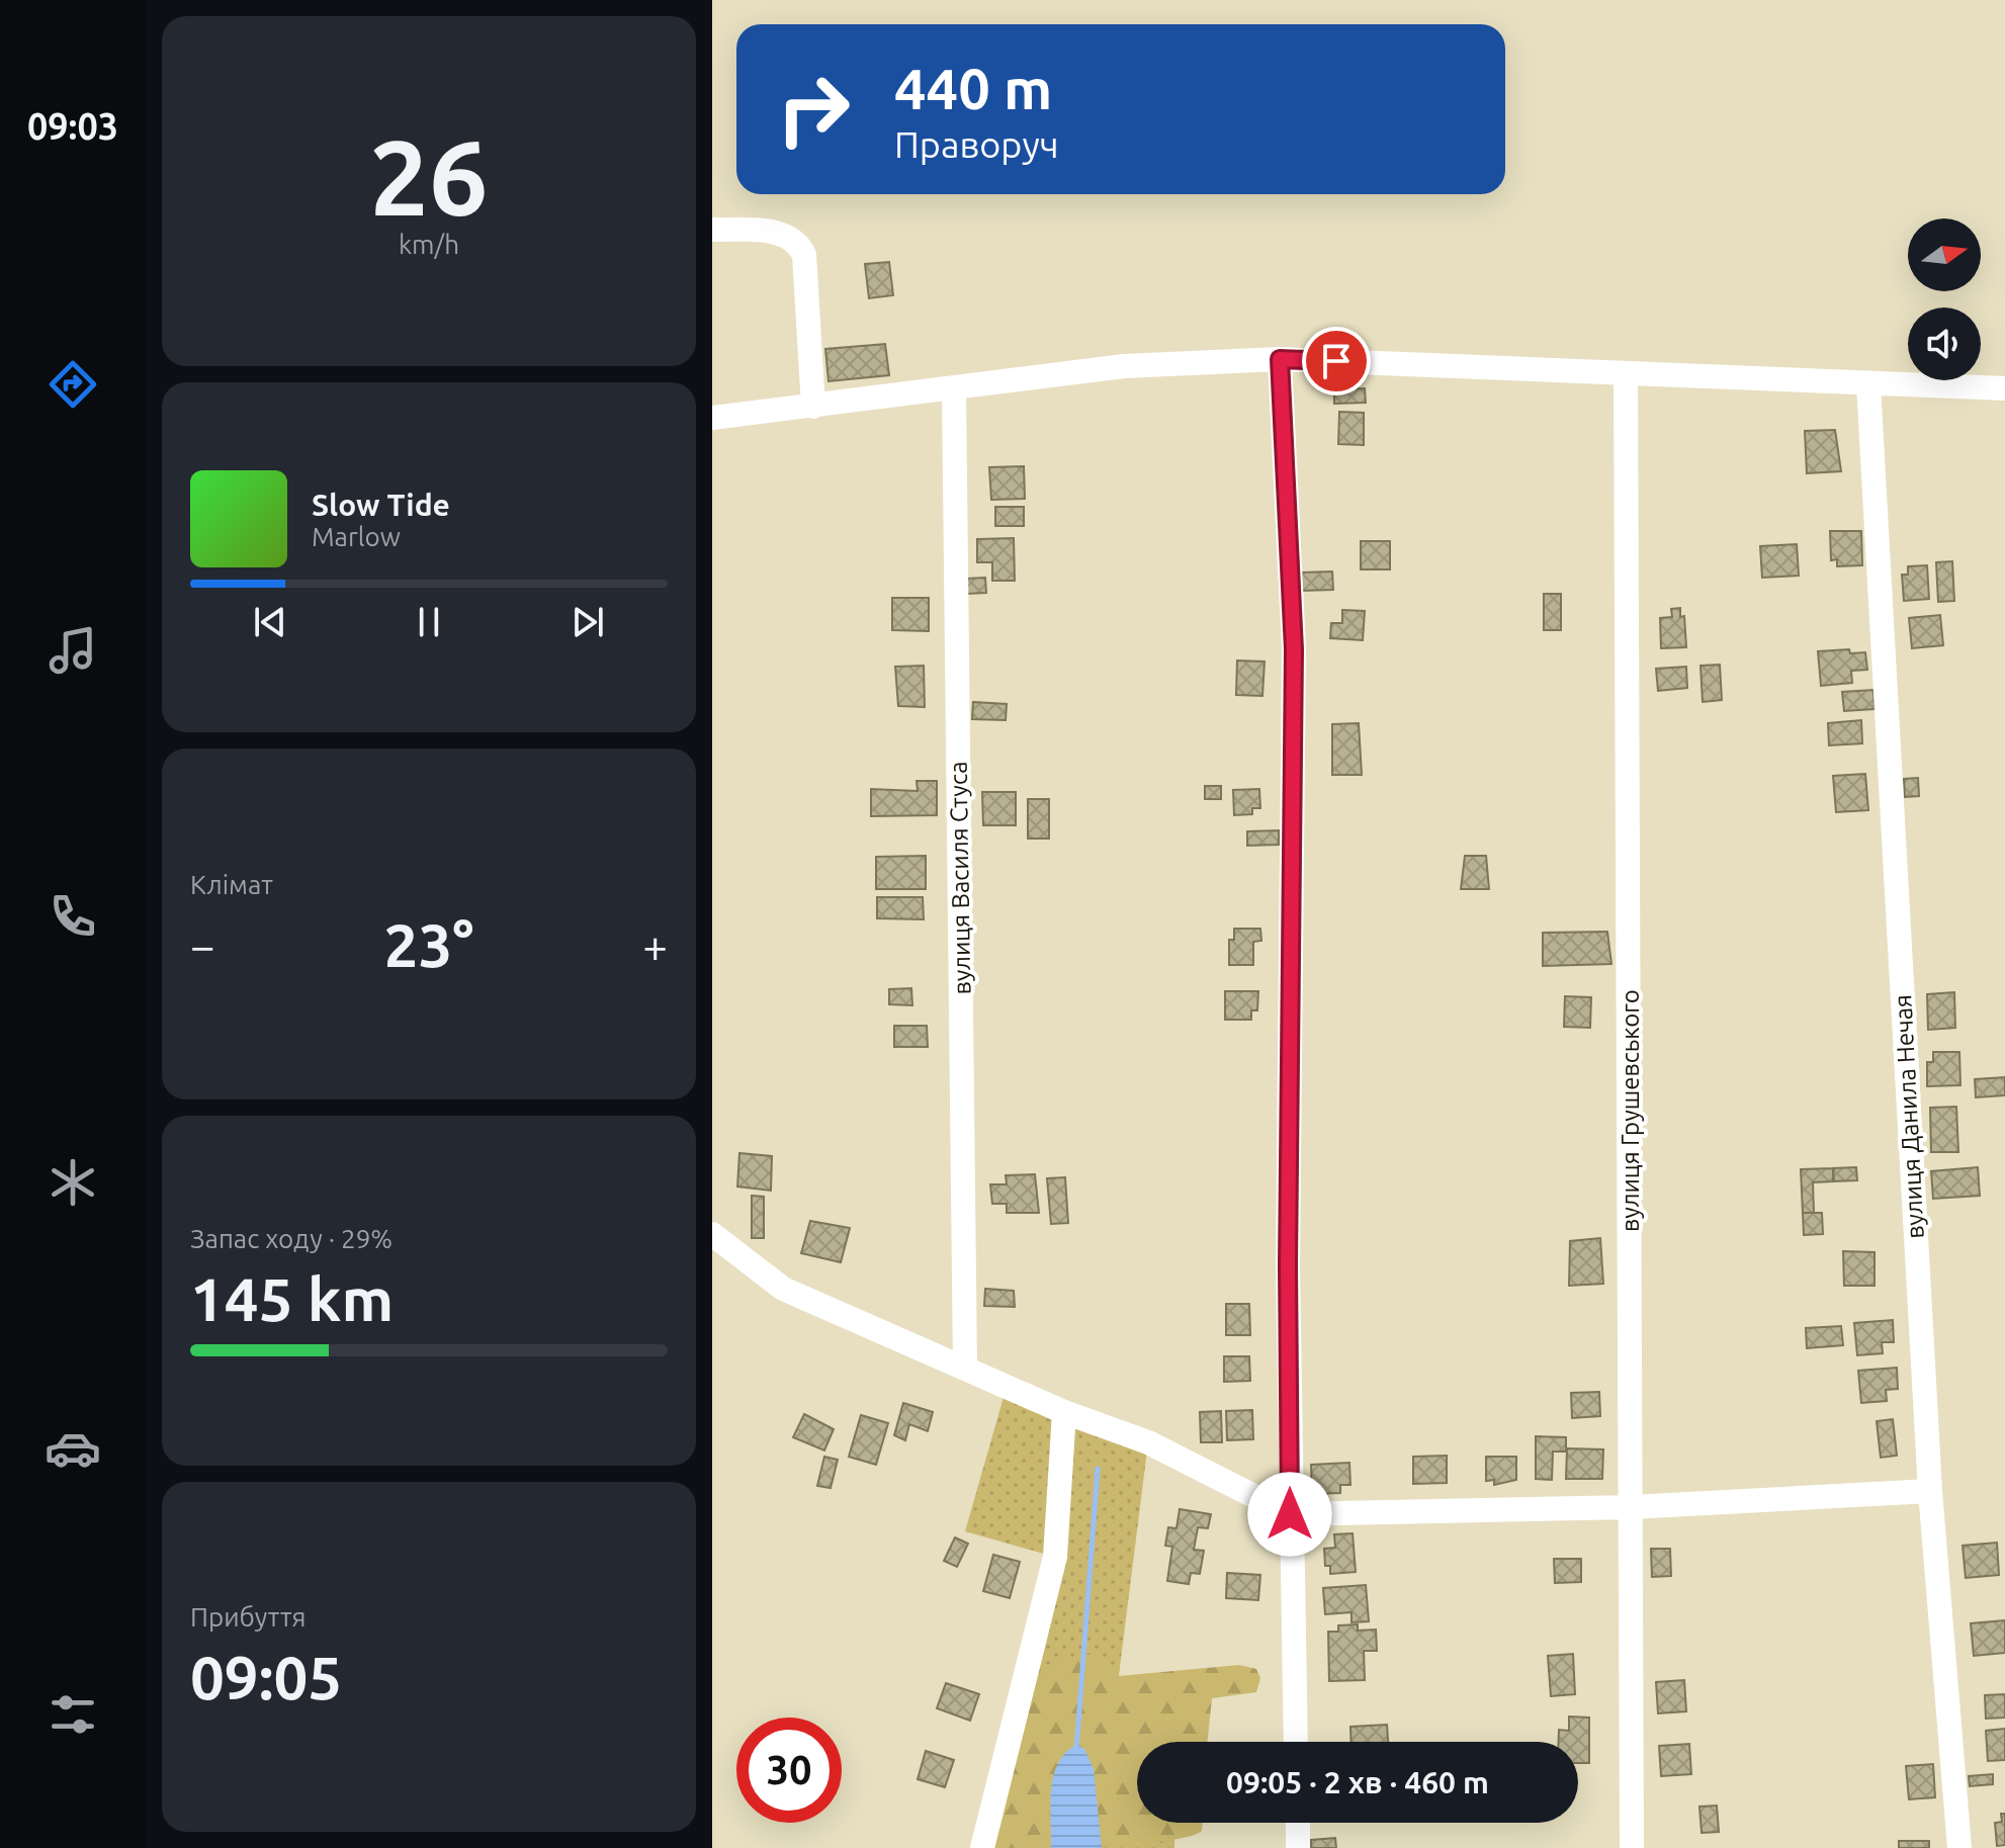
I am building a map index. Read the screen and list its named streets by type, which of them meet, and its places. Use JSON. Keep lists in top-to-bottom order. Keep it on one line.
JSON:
{"streets":{"street":["вулиця Василя Стуса","вулиця Грушевського","вулиця Данила Нечая"]},"north":"right","page":{"tabs":"09:03","tile":[["26","km/h"],"Клімат",["Запас ходу · 29%","145 km"],["Прибуття","09:05"]],"turn":["440 m","Праворуч"],"song":["Slow Tide","Marlow"],"heat":["−","23°","+"],"limit":"30","trip":"09:05 · 2 хв · 460 m"}}
